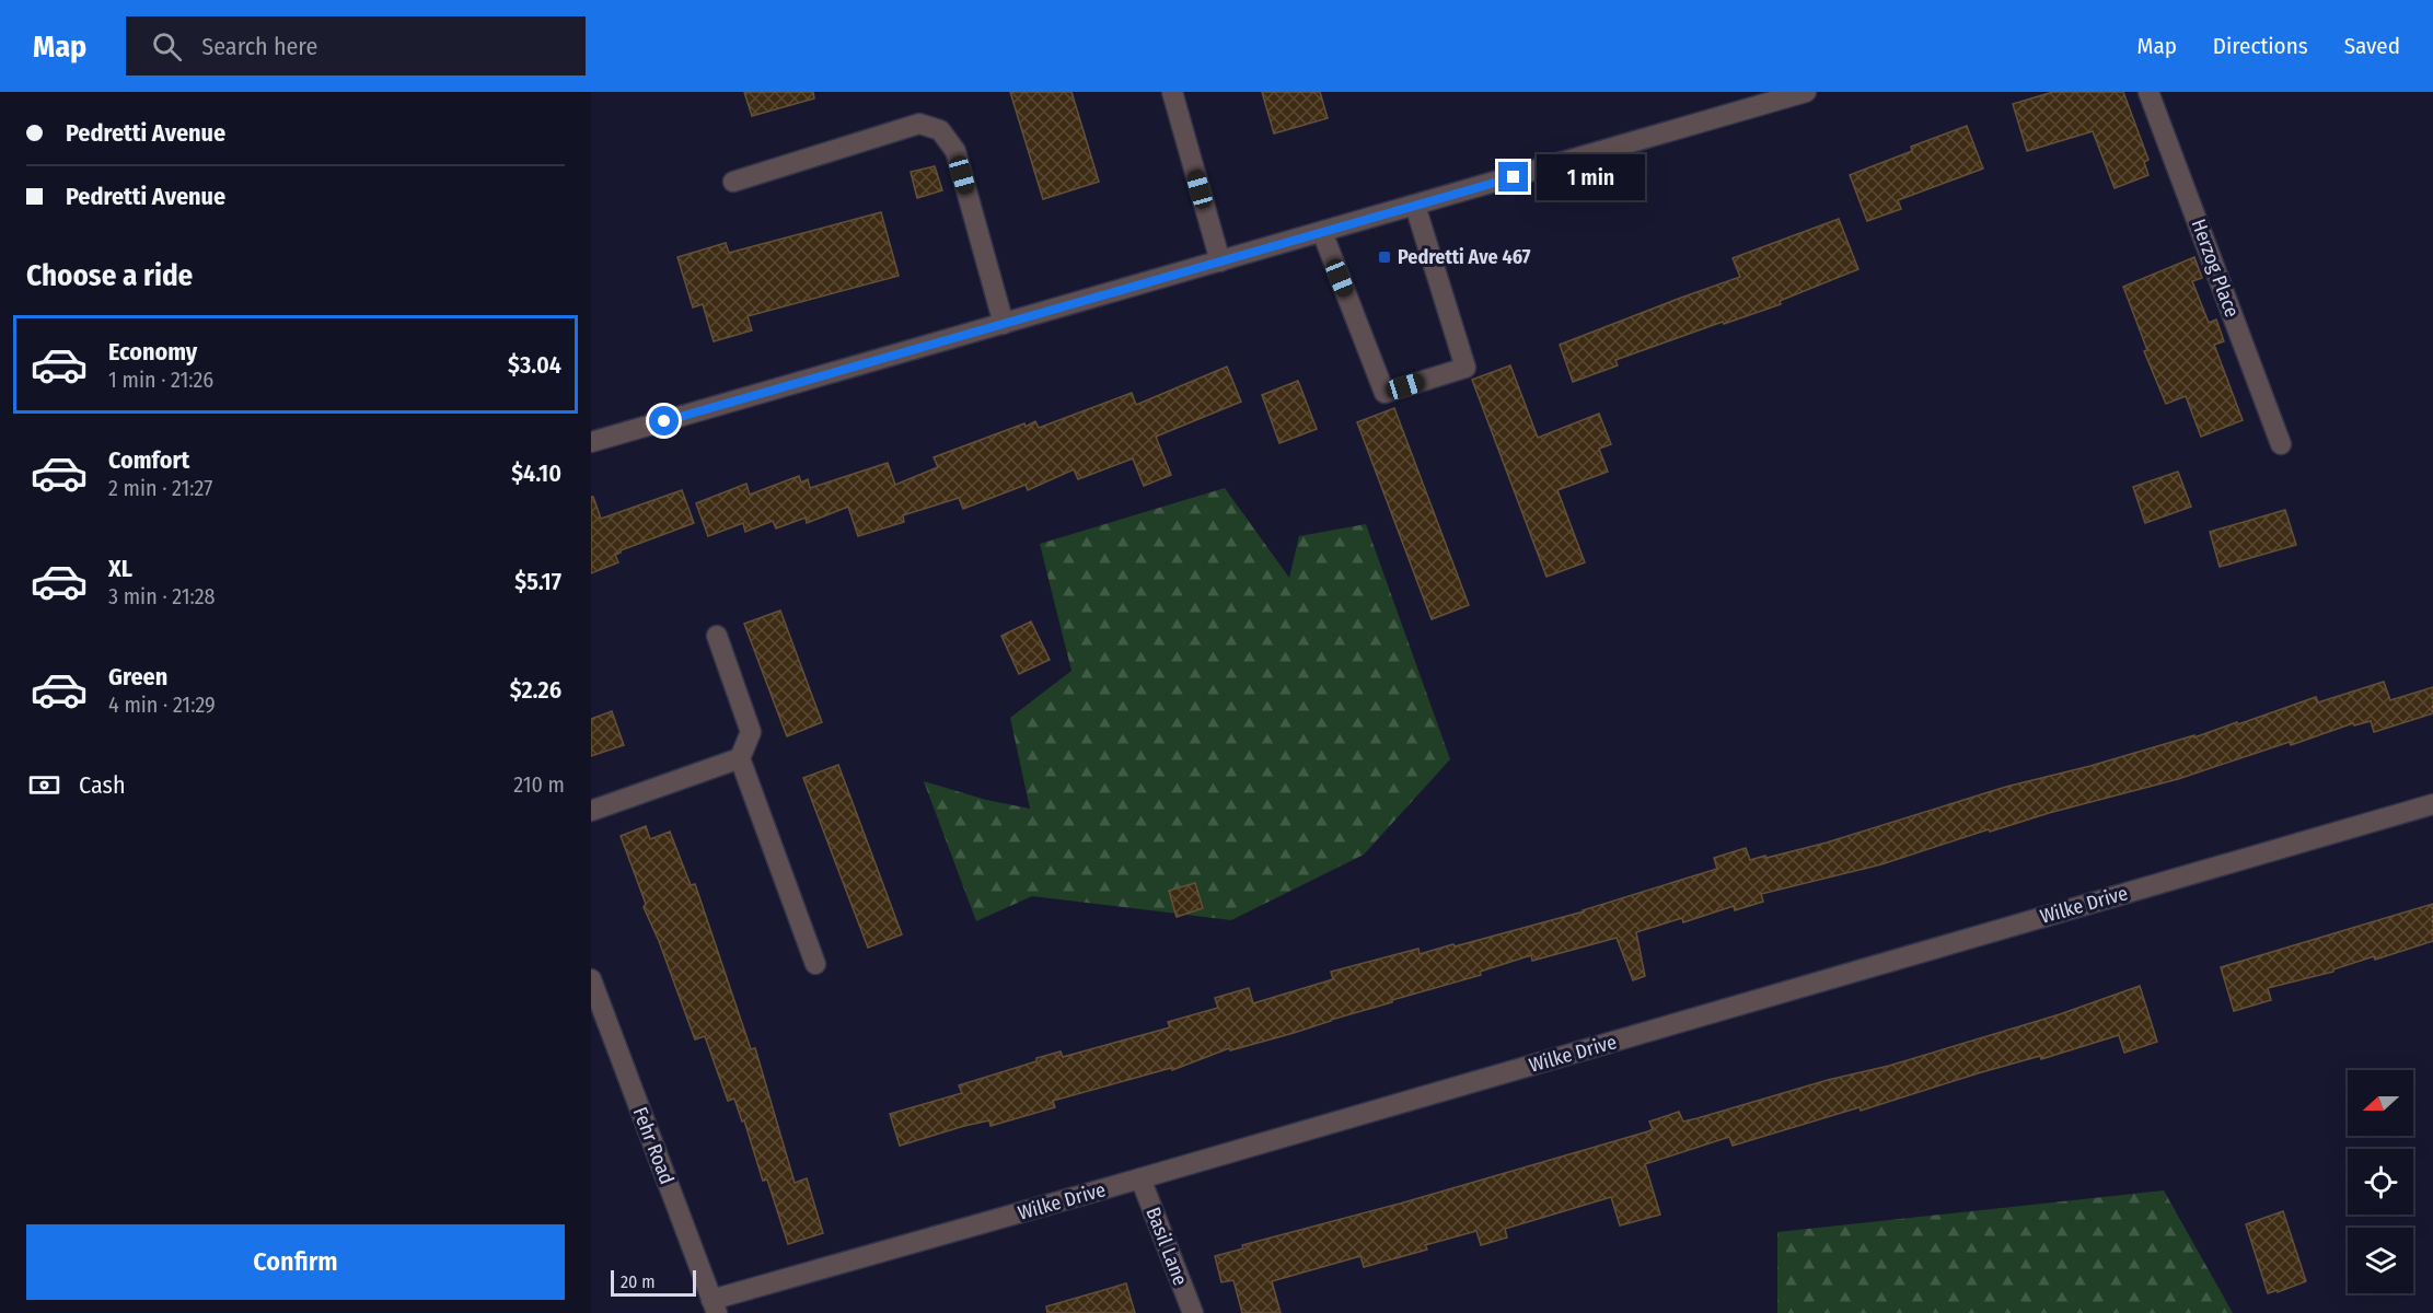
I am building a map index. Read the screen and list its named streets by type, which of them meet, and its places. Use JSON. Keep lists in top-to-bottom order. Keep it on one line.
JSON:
{"streets":{"street":["Herzog Place","Wilke Drive","Fehr Road","Basil Lane"]},"crossings":[["Wilke Drive","Fehr Road"],["Wilke Drive","Basil Lane"]],"places":{"transit":["Pedretti Ave 467"]},"scale_bar":"20 m","north":"left","page":{"header":"Map","search":"Search here","nav":["Map","Directions","Saved"],"banner":["Pedretti Avenue","Pedretti Avenue"],"bubble":"1 min","heading":"Choose a ride","list":[{"name":"Economy","note":"1 min · 21:26","value":"$3.04"},{"name":"Comfort","note":"2 min · 21:27","value":"$4.10"},{"name":"XL","note":"3 min · 21:28","value":"$5.17"},{"name":"Green","note":"4 min · 21:29","value":"$2.26"}],"pay":["Cash","210 m"],"buttons":"Confirm","scale":"20 m"}}
